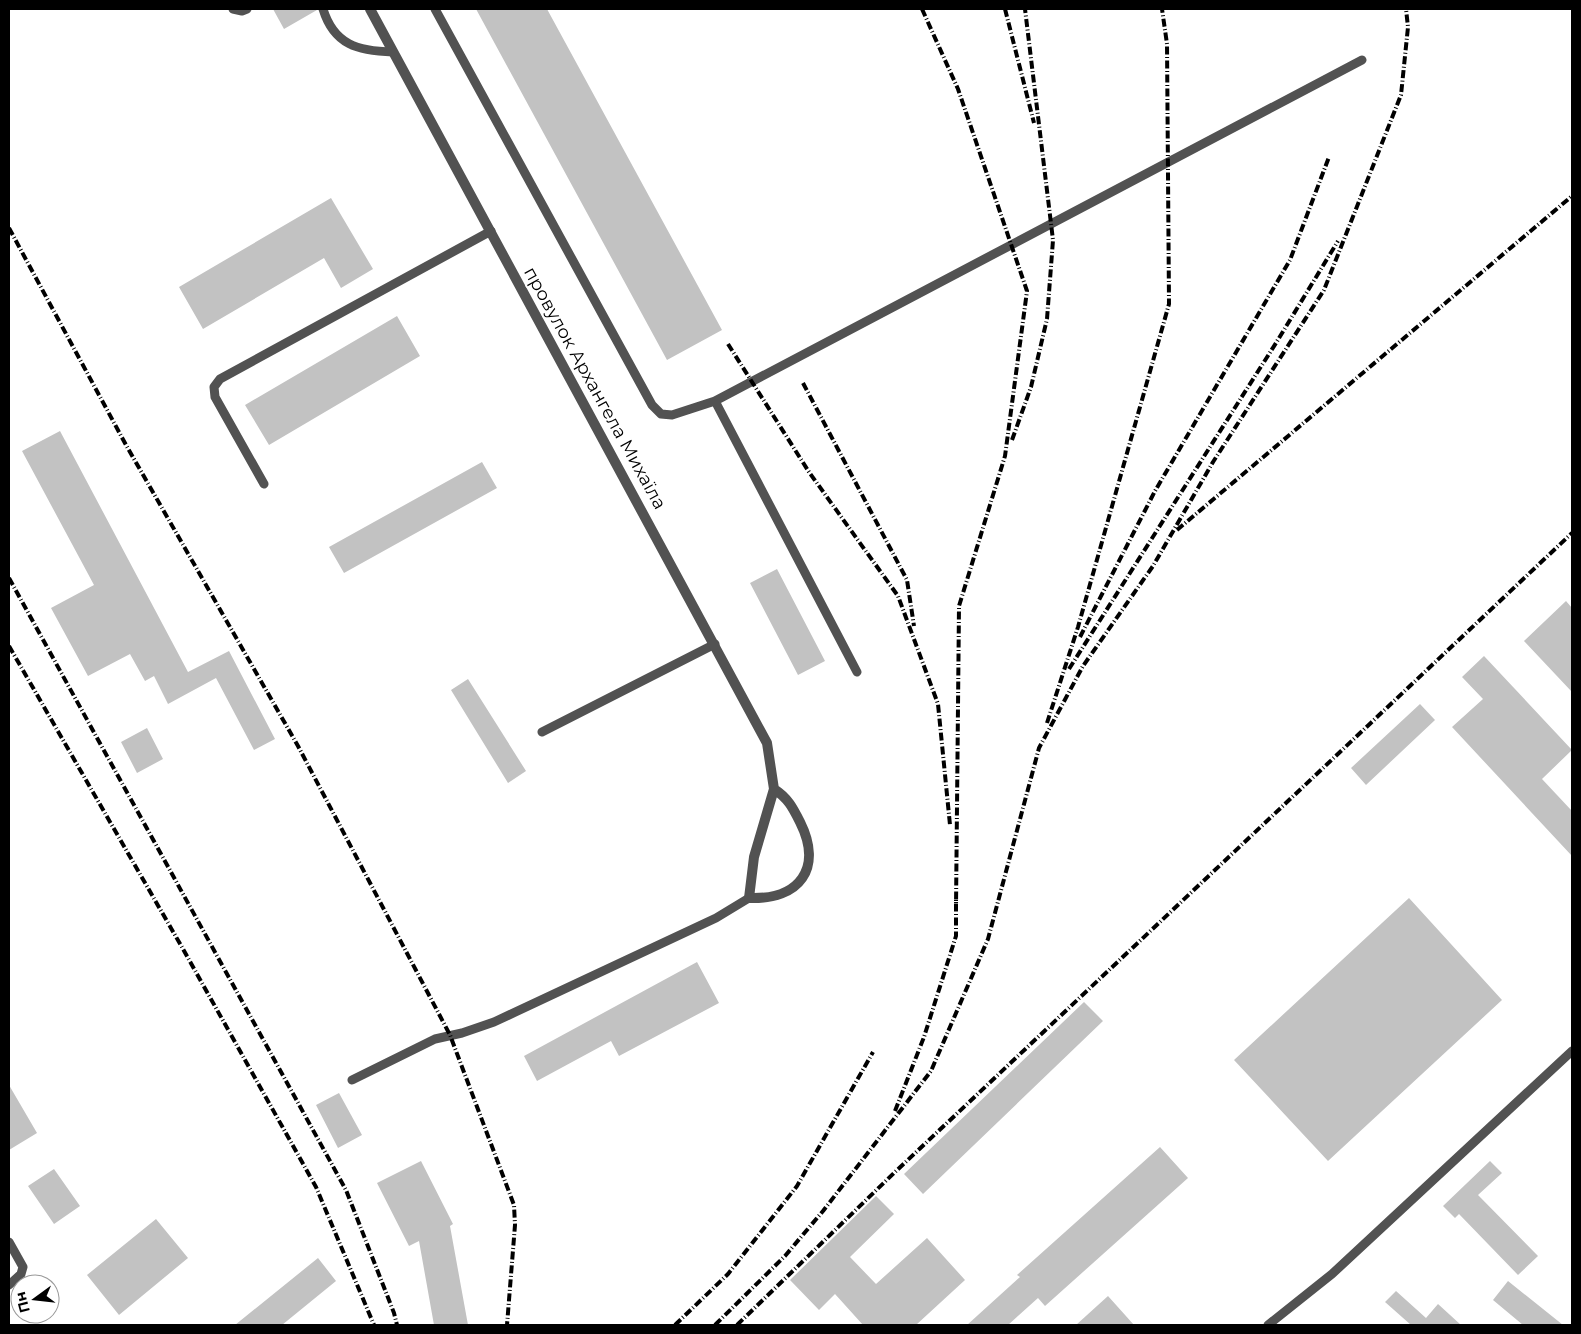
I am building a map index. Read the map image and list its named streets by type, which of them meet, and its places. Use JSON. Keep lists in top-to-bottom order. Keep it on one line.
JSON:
{"streets":{"street":["провулок Архангела Михаїла"]},"north":"left"}
